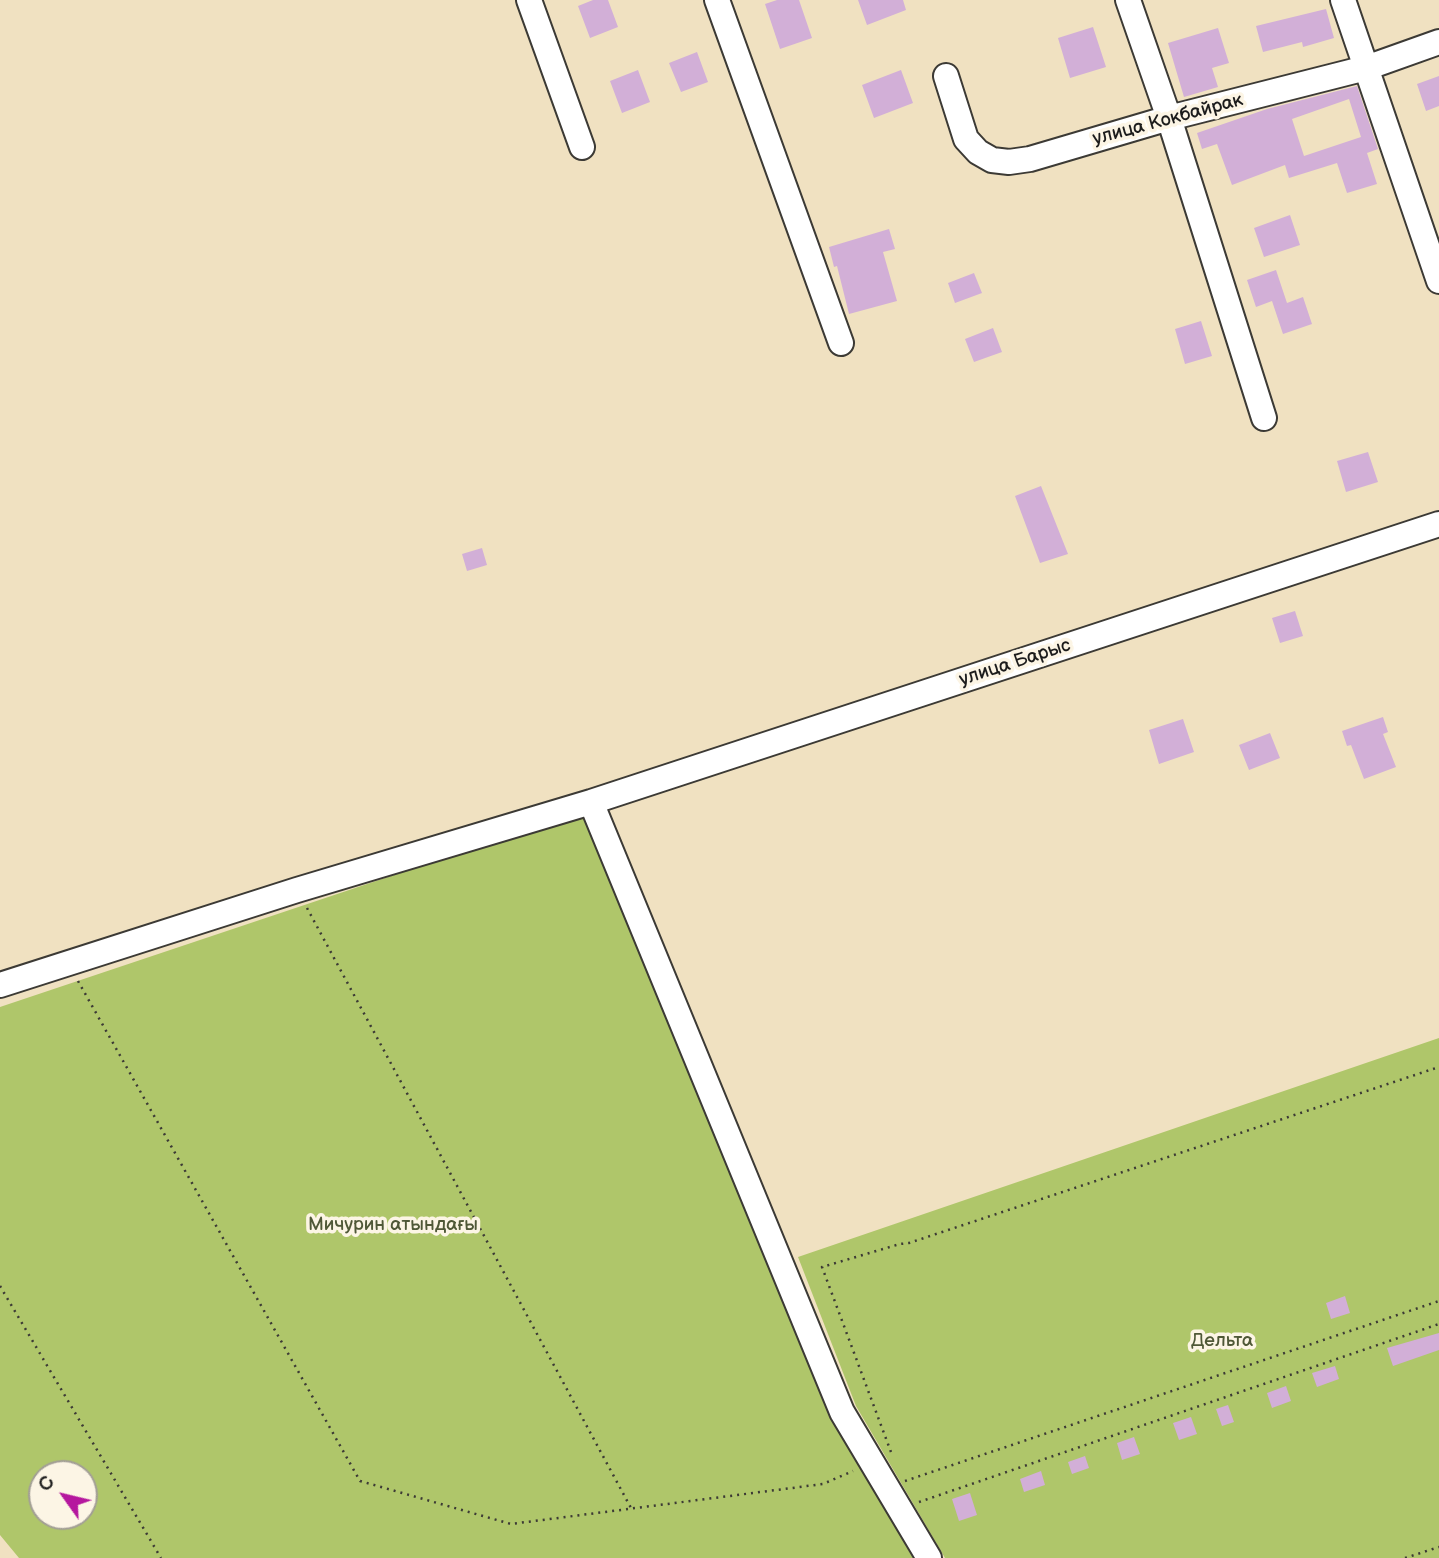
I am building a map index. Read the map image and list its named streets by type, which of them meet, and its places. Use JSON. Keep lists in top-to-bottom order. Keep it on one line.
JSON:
{"streets":{"street":["улица Кокбайрак","улица Барыс"]},"parks":["Мичурин атындағы","Дельта"],"north":"top left"}
